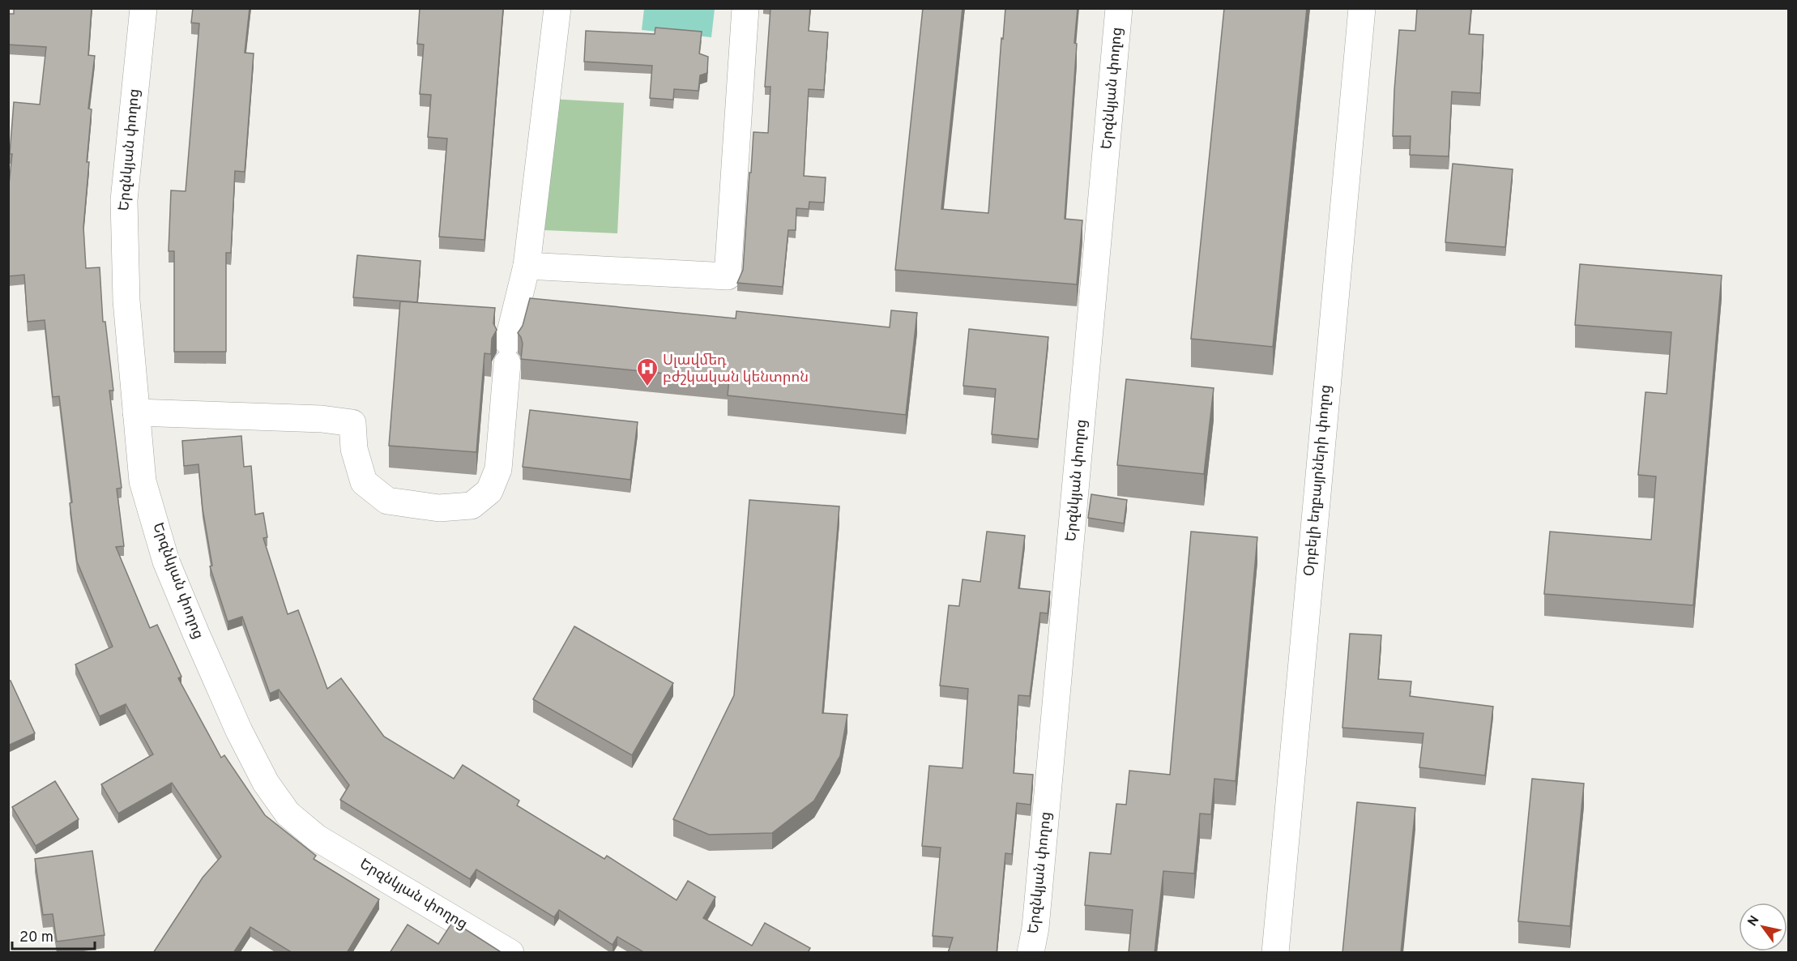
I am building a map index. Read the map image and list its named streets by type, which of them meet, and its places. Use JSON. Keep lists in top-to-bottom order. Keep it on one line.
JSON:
{"streets":{"street":["Երզնկյան փողոց","Օրբելի եղբայրների փողոց"]},"places":{"hospital":["Սլավմեդ բժշկական կենտրոն"]},"scale_bar":"20 m","north":"top left"}
